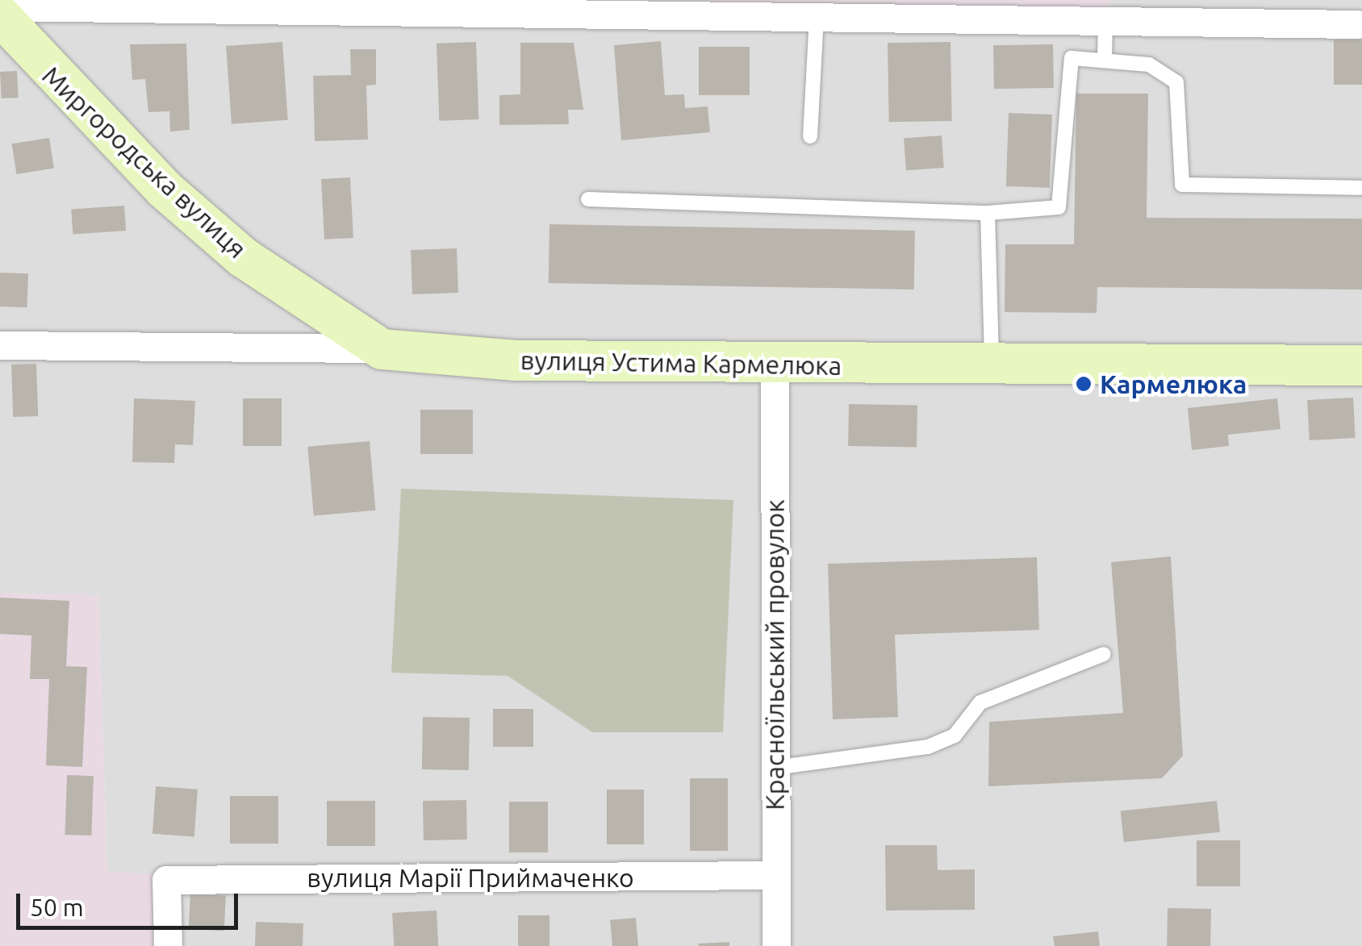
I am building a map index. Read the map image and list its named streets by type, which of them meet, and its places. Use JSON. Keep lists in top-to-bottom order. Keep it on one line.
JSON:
{"streets":{"main road":["Миргородська вулиця","вулиця Устима Кармелюка"],"street":["Красноїльський провулок","вулиця Марії Приймаченко"]},"crossings":[["Миргородська вулиця","вулиця Устима Кармелюка"],["вулиця Устима Кармелюка","Красноїльський провулок"],["Красноїльський провулок","вулиця Марії Приймаченко"]],"places":["Кармелюка"],"scale_bar":"50 m"}
